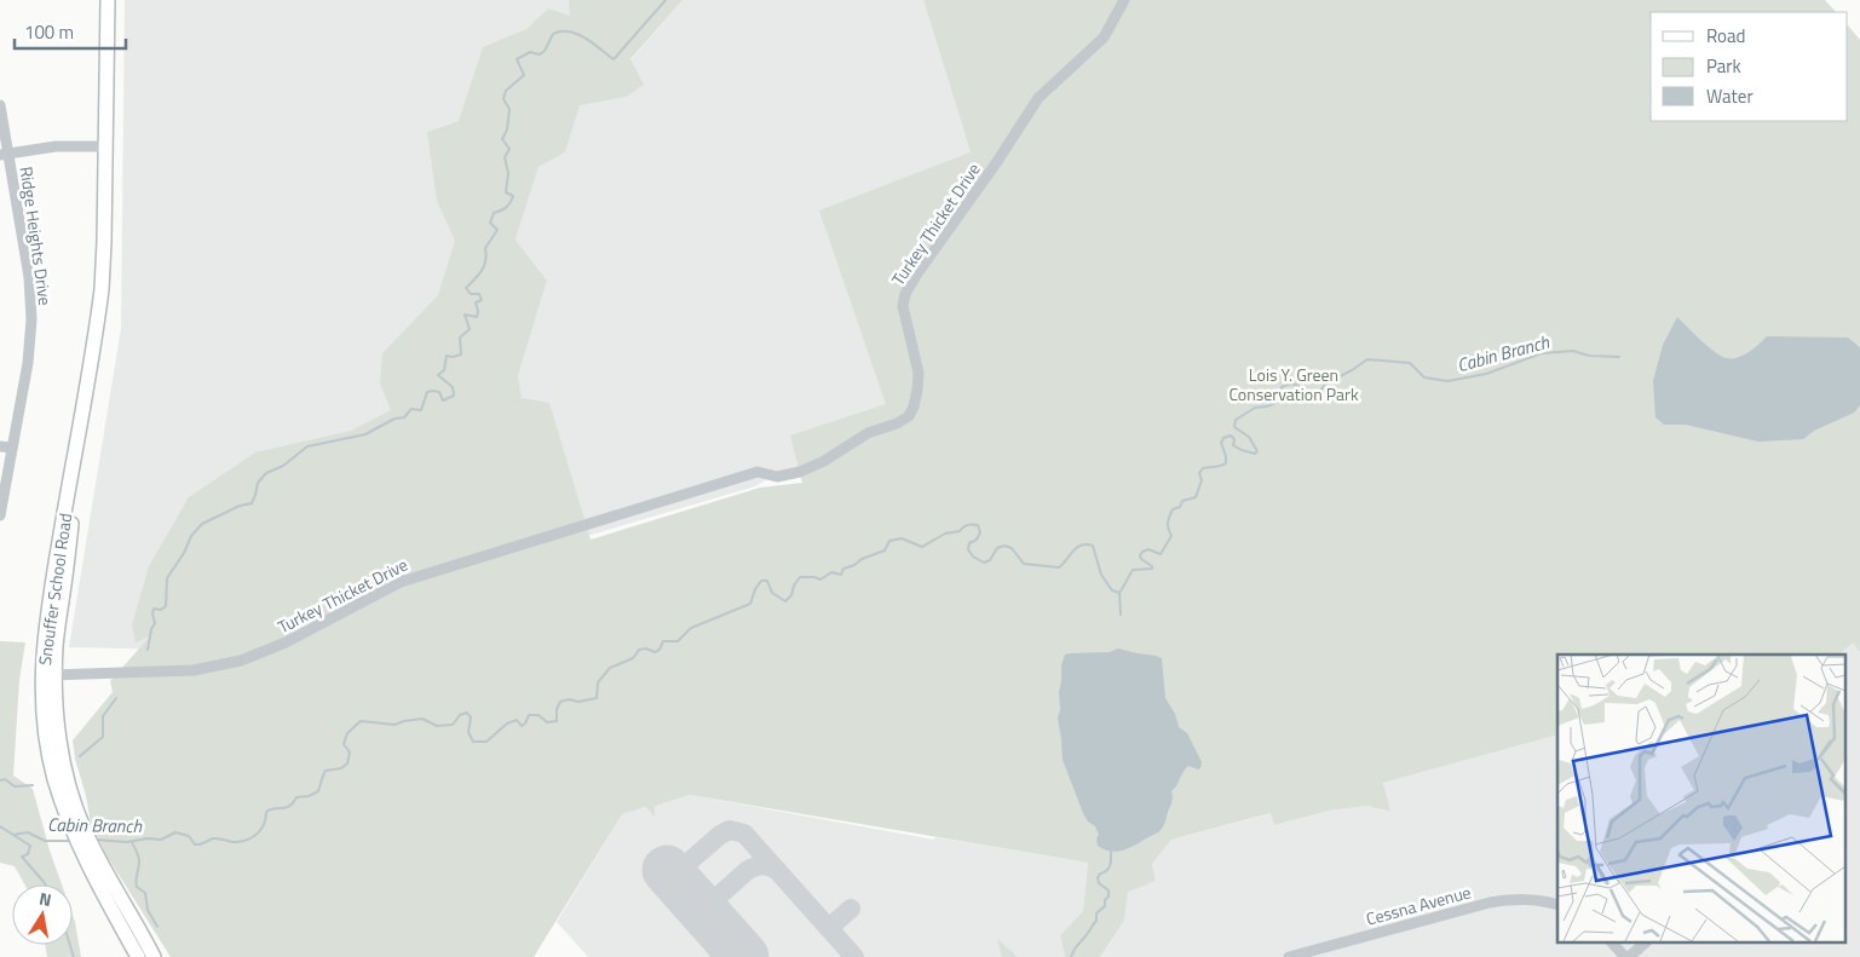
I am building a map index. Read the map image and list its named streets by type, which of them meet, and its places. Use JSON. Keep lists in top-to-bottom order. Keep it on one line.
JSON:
{"streets":{"main road":["Snouffer School Road"],"street":["Turkey Thicket Drive","Ridge Heights Drive","Cessna Avenue"]},"crossings":[["Turkey Thicket Drive","Snouffer School Road"]],"water":["Cabin Branch"],"parks":["Lois Y. Green Conservation Park"],"legend":["Road","Park","Water"],"scale_bar":"100 m","north":"top"}
